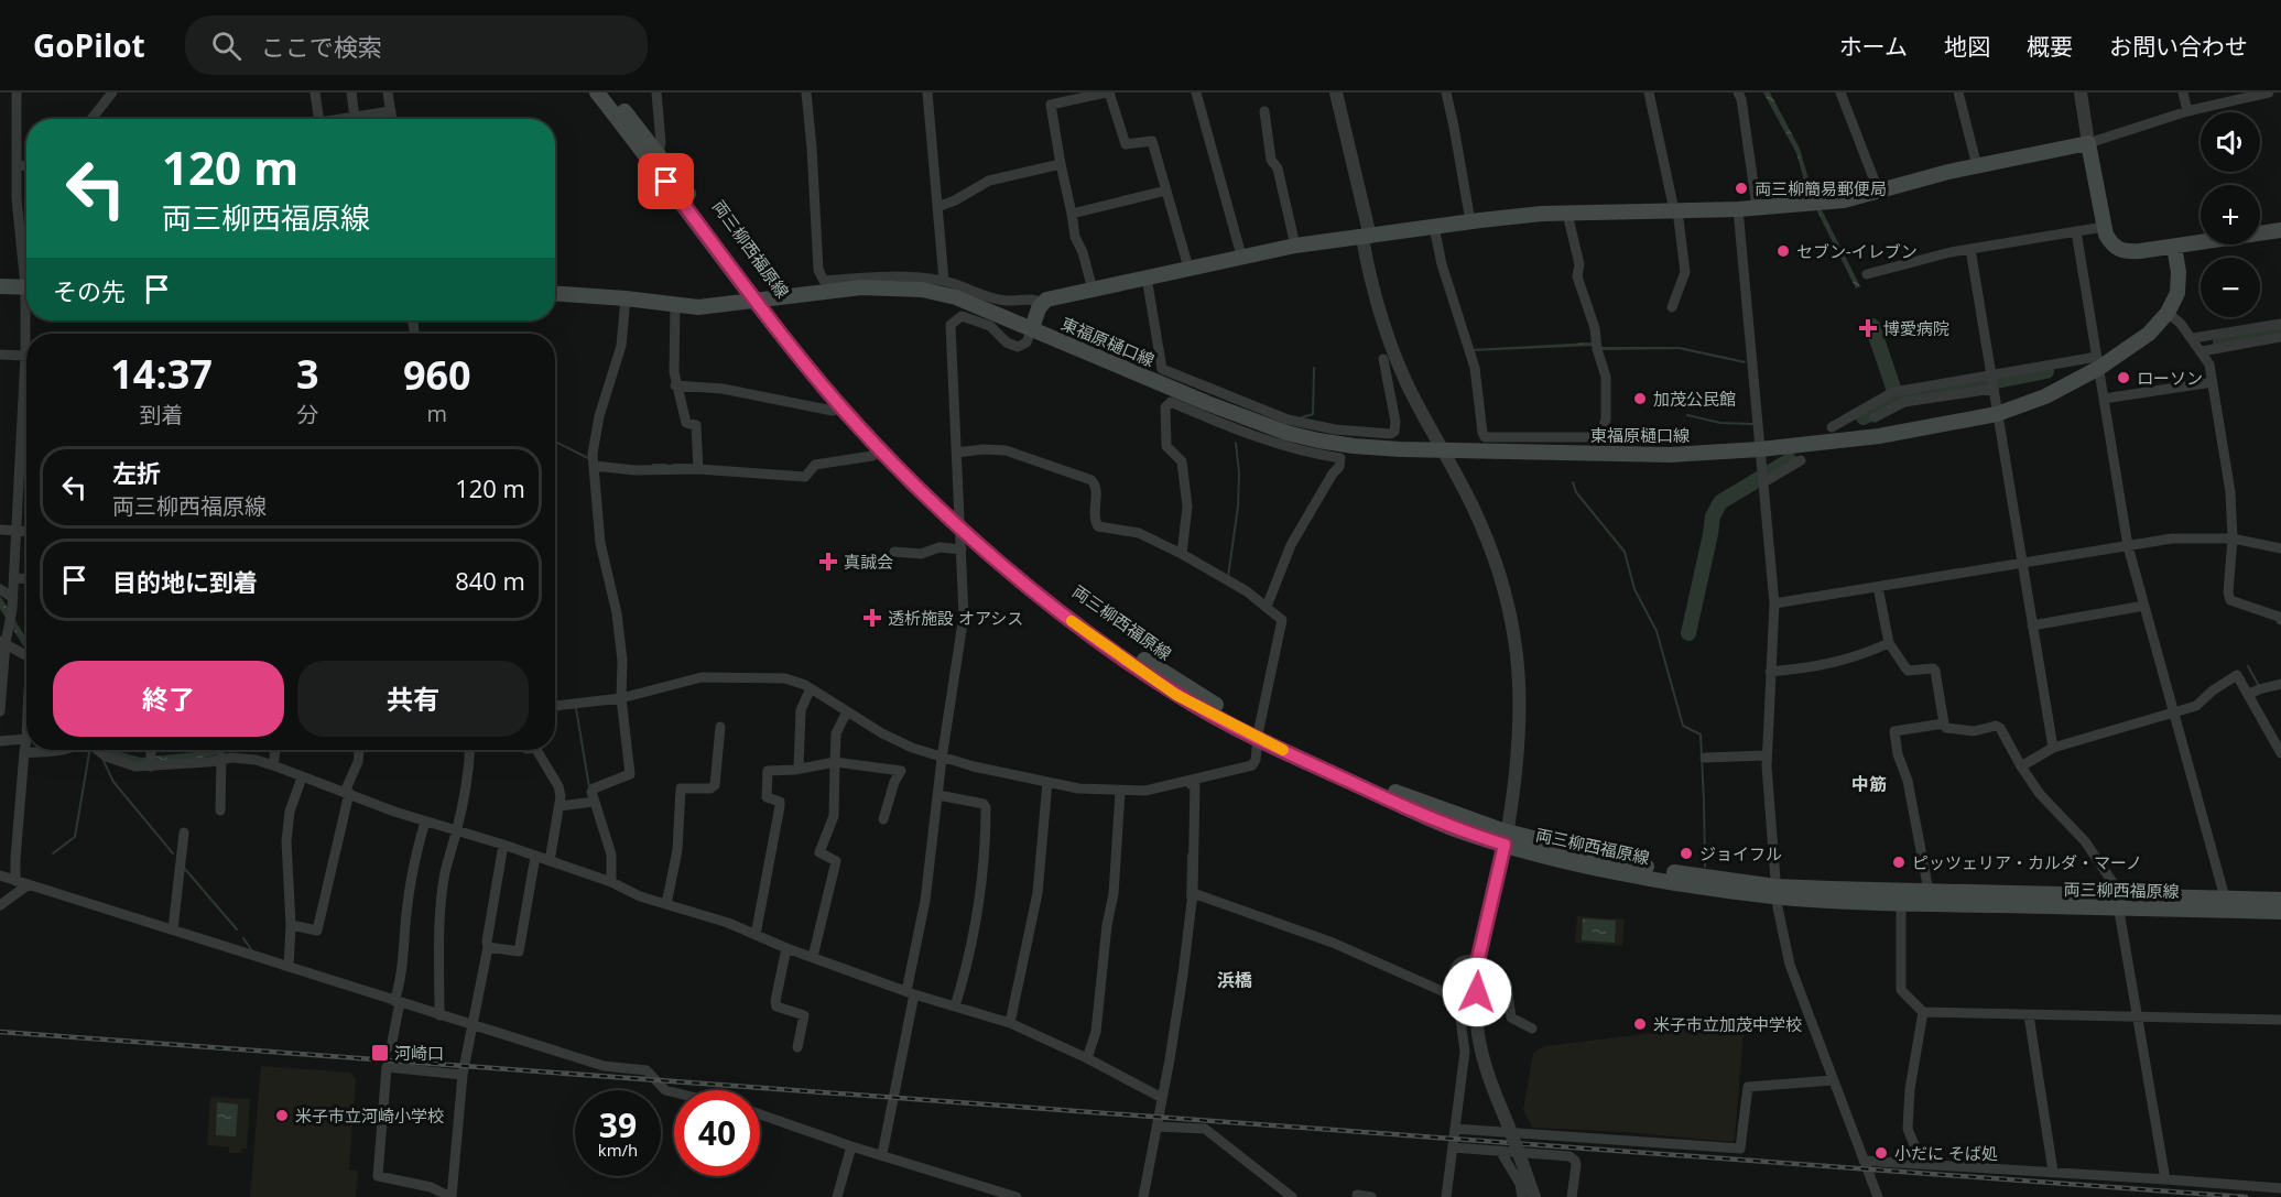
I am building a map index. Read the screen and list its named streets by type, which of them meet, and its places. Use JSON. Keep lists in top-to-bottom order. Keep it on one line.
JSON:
{"streets":{"main road":["両三柳西福原線","東福原樋口線"]},"crossings":[["両三柳西福原線","東福原樋口線"]],"districts":["中筋","浜橋"],"places":{"other":["両三柳簡易郵便局","セブン-イレブン","ローソン","加茂公民館","ジョイフル","ピッツェリア・カルダ・マーノ","米子市立加茂中学校","米子市立河崎小学校","小だに そば処"],"health":["博愛病院","真誠会","透析施設 オアシス"],"transit":["河崎口"]},"page":{"header":"GoPilot","search":"ここで検索","nav":["ホーム","地図","概要","お問い合わせ"],"map_buttons":["+","−"],"turn":["120 m","両三柳西福原線"],"then":"その先","eta":["14:37","到着","3","分","960","m"],"list":[{"name":"左折","note":"両三柳西福原線","value":"120 m"},{"name":"目的地に到着","value":"840 m"}],"buttons":["終了","共有"],"speed":"39 km/h","limit":"40"}}
